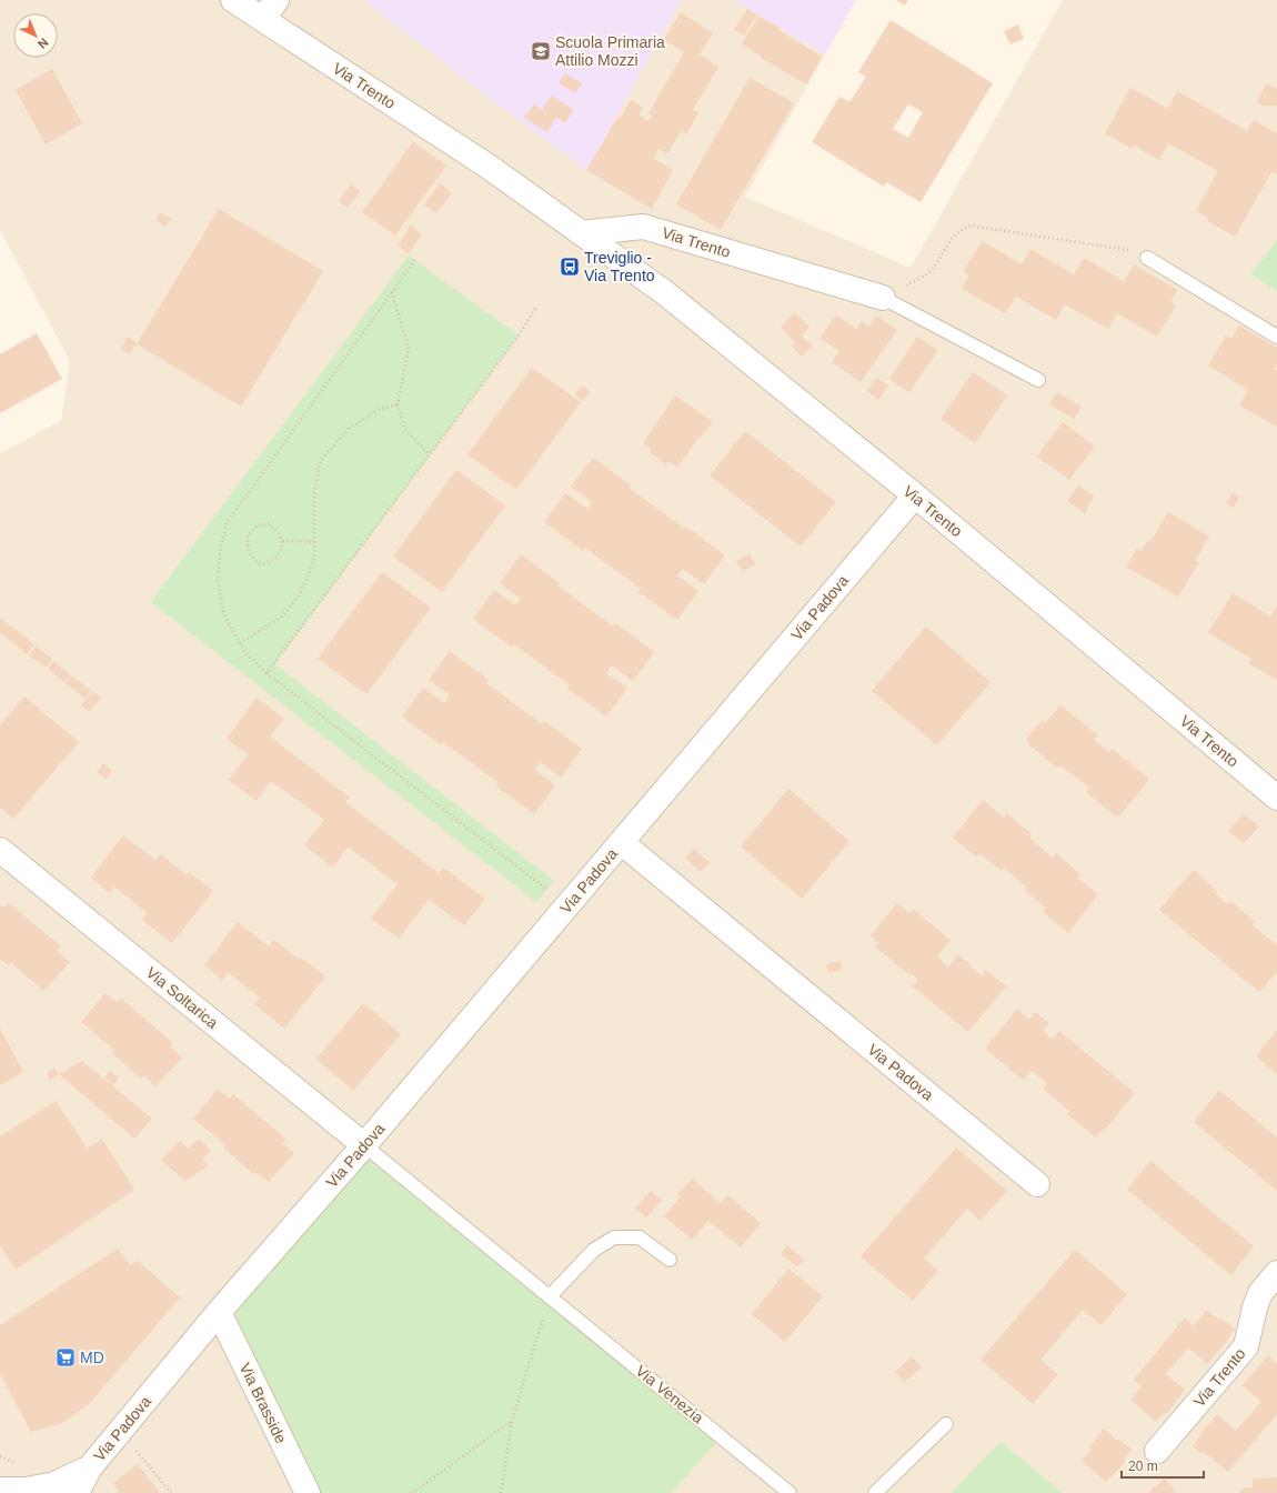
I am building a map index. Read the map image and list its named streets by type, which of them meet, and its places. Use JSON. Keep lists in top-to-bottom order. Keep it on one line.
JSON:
{"streets":{"street":["Via Trento","Via Padova","Via Soltarica","Via Brasside"],"lane":["Via Venezia"]},"crossings":[["Via Trento","Via Padova"],["Via Padova","Via Soltarica"],["Via Padova","Via Venezia"],["Via Padova","Via Brasside"],["Via Soltarica","Via Venezia"]],"places":{"school or university":["Scuola Primaria Attilio Mozzi"],"bus stop":["Treviglio - Via Trento"],"supermarket":["MD"]},"scale_bar":"20 m","north":"bottom right"}
